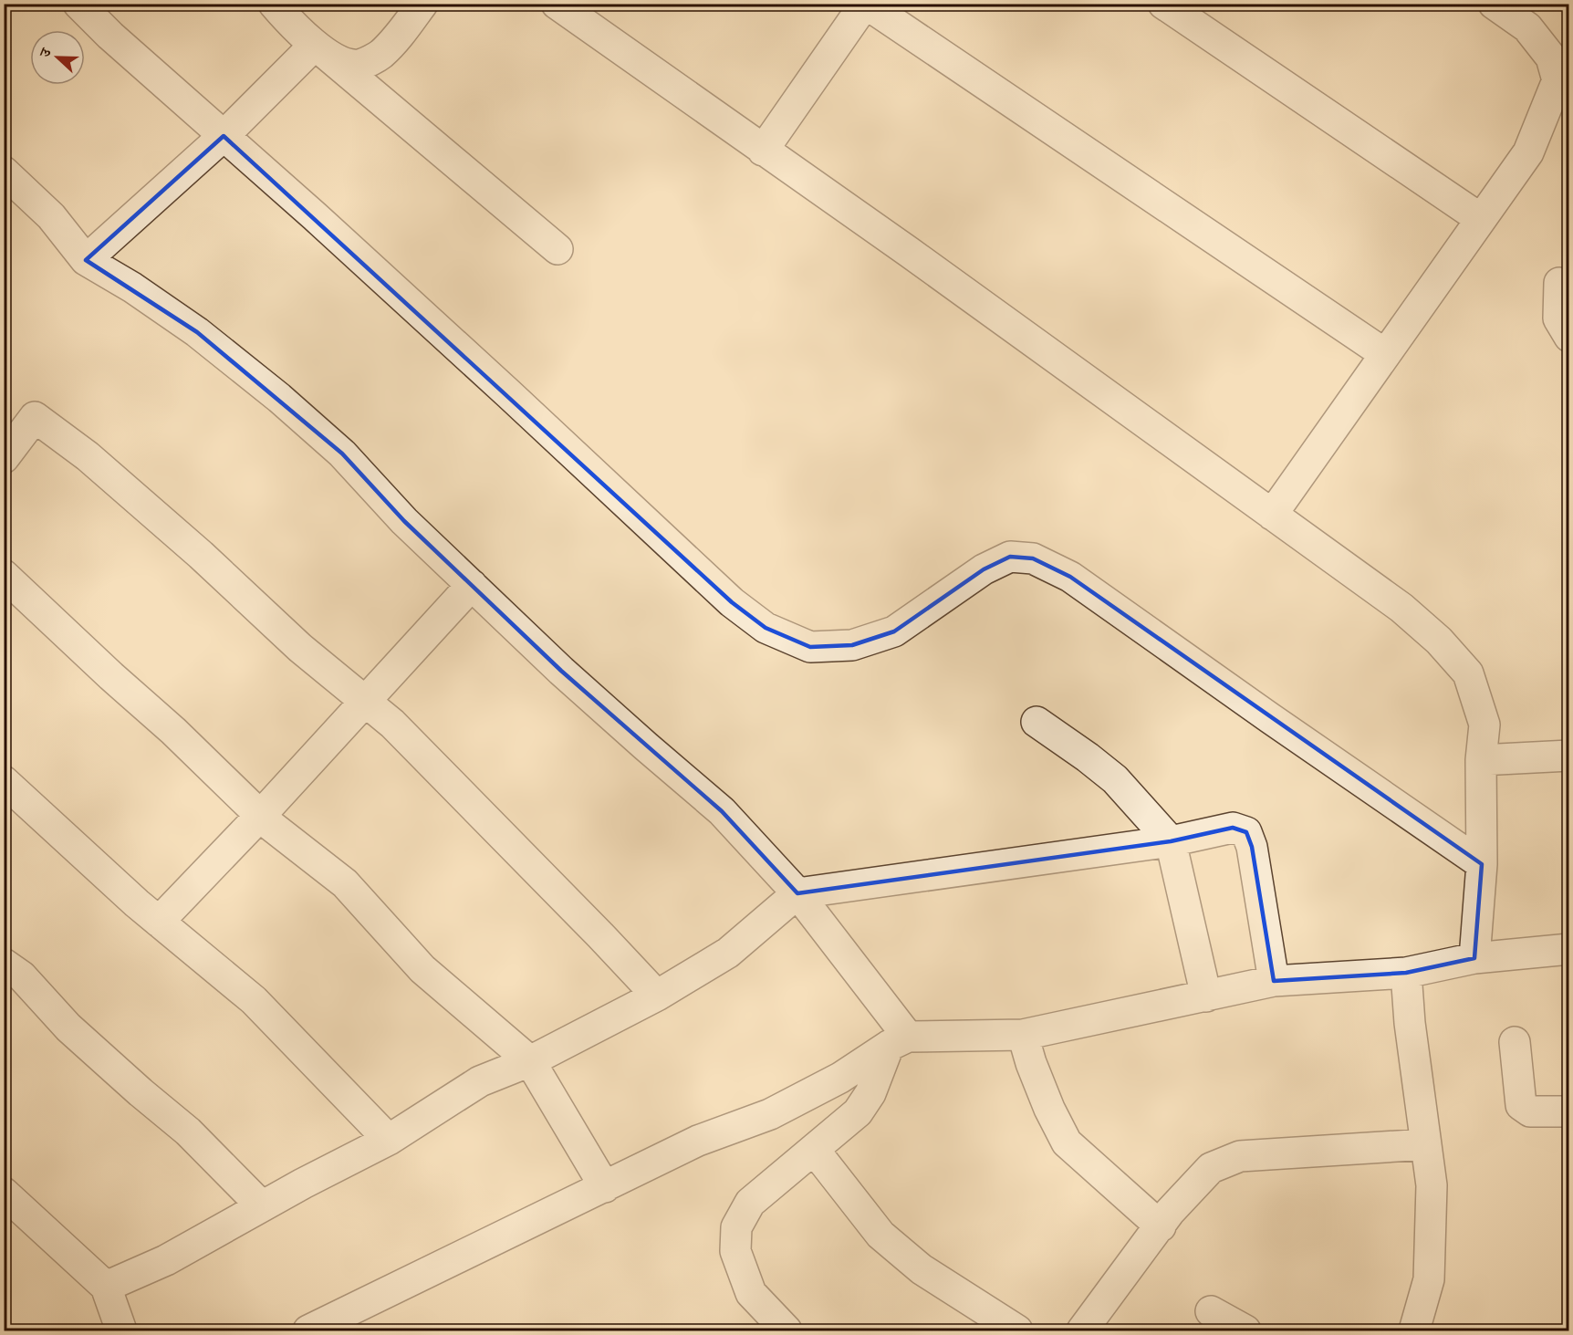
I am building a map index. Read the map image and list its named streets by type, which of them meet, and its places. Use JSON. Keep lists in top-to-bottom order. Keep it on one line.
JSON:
{"north":"left"}
